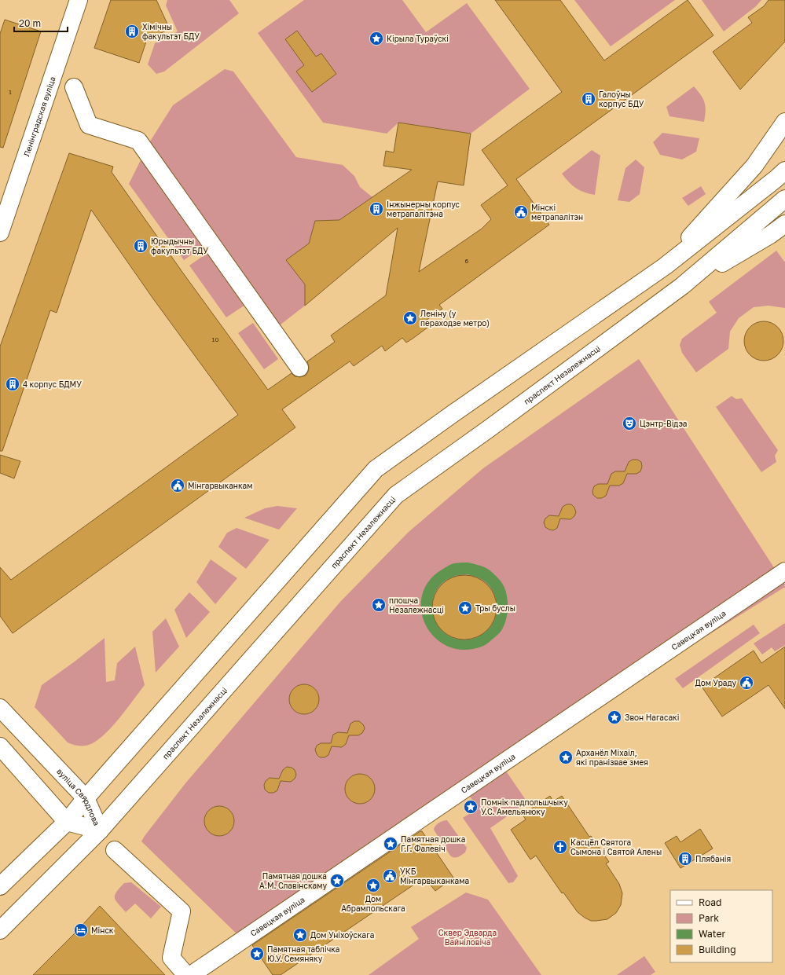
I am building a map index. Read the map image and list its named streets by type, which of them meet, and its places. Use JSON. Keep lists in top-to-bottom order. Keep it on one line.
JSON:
{"streets":{"main road":["Ленінградская вуліца","праспект Незалежнасці","Савецкая вуліца","вуліца Свярдлова"]},"crossings":[["праспект Незалежнасці","вуліца Свярдлова"]],"parks":["Сквер Эдварда Вайніловіча"],"places":{"building":["Хімічны факультэт БДУ","Галоўны корпус БДУ","Інжынерны корпус метрапалітэна","Юрыдычны факультэт БДУ","4 корпус БДМУ","Плябанія"],"place":["Кірыла Тураўскі","Леніну (у пераходзе метро)","плошча Незалежнасці","Тры буслы","Звон Нагасакі","Арханёл Міхаіл, які пранізвае змея","Помнік падпольшчыку У.С. Амельянюку","Памятная дошка Г.Г. Фалевіч","Памятная дошка А.М. Славінскаму","Дом Абрампольскага","Дом Уніхоўскага","Памятная таблічка Ю.У. Семяняку"],"public building":["Мінскі метрапалітэн","Мінгарвыканкам","Дом Ураду","УКБ Мінгарвыканкама"],"theatre":["Цэнтр-Відэа"],"church":["Касцёл Святога Сымона і Святой Алены"],"hotel":["Мінск"]},"house_numbers":["1","6","10"],"legend":["Road","Park","Water","Building"],"scale_bar":"20 m"}
